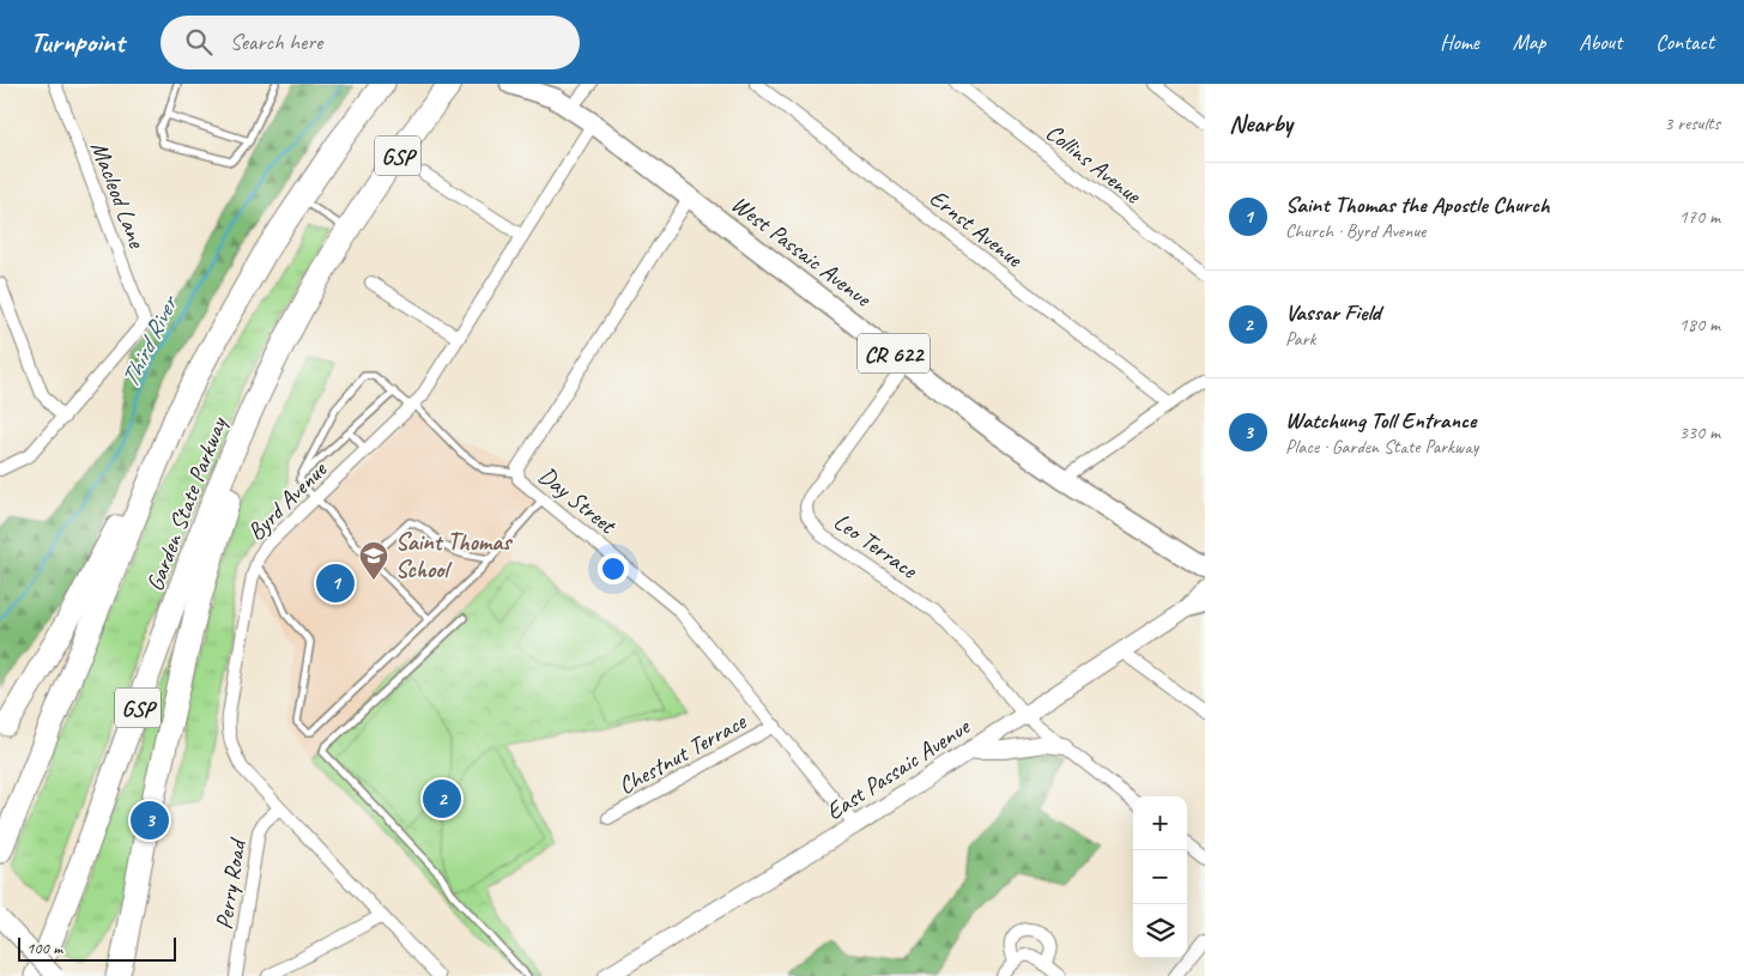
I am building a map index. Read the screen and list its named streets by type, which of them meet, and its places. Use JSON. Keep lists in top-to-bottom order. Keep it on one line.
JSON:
{"streets":{"highway":["GSP","Garden State Parkway"],"main road":["West Passaic Avenue","CR 622","East Passaic Avenue"],"street":["Collins Avenue","Macleod Lane","Ernst Avenue","Day Street","Byrd Avenue","Leo Terrace","Chestnut Terrace","Perry Road"]},"crossings":[["West Passaic Avenue","Day Street"],["West Passaic Avenue","Byrd Avenue"],["West Passaic Avenue","Leo Terrace"],["Day Street","Chestnut Terrace"],["Day Street","East Passaic Avenue"],["Byrd Avenue","Perry Road"],["Leo Terrace","East Passaic Avenue"]],"water":["Third River"],"places":{"school or university":["Saint Thomas School"]},"scale_bar":"100 m","page":{"header":"Turnpoint","search":"Search here","nav":["Home","Map","About","Contact"],"heading":["Nearby","3 results"],"list":[{"mark":"1","name":"Saint Thomas the Apostle Church","note":"Church · Byrd Avenue","value":"170 m"},{"mark":"2","name":"Vassar Field","note":"Park","value":"180 m"},{"mark":"3","name":"Watchung Toll Entrance","note":"Place · Garden State Parkway","value":"330 m"}],"pins":["1","2","3"],"map_buttons":["+","−"],"scale":"100 m"}}
